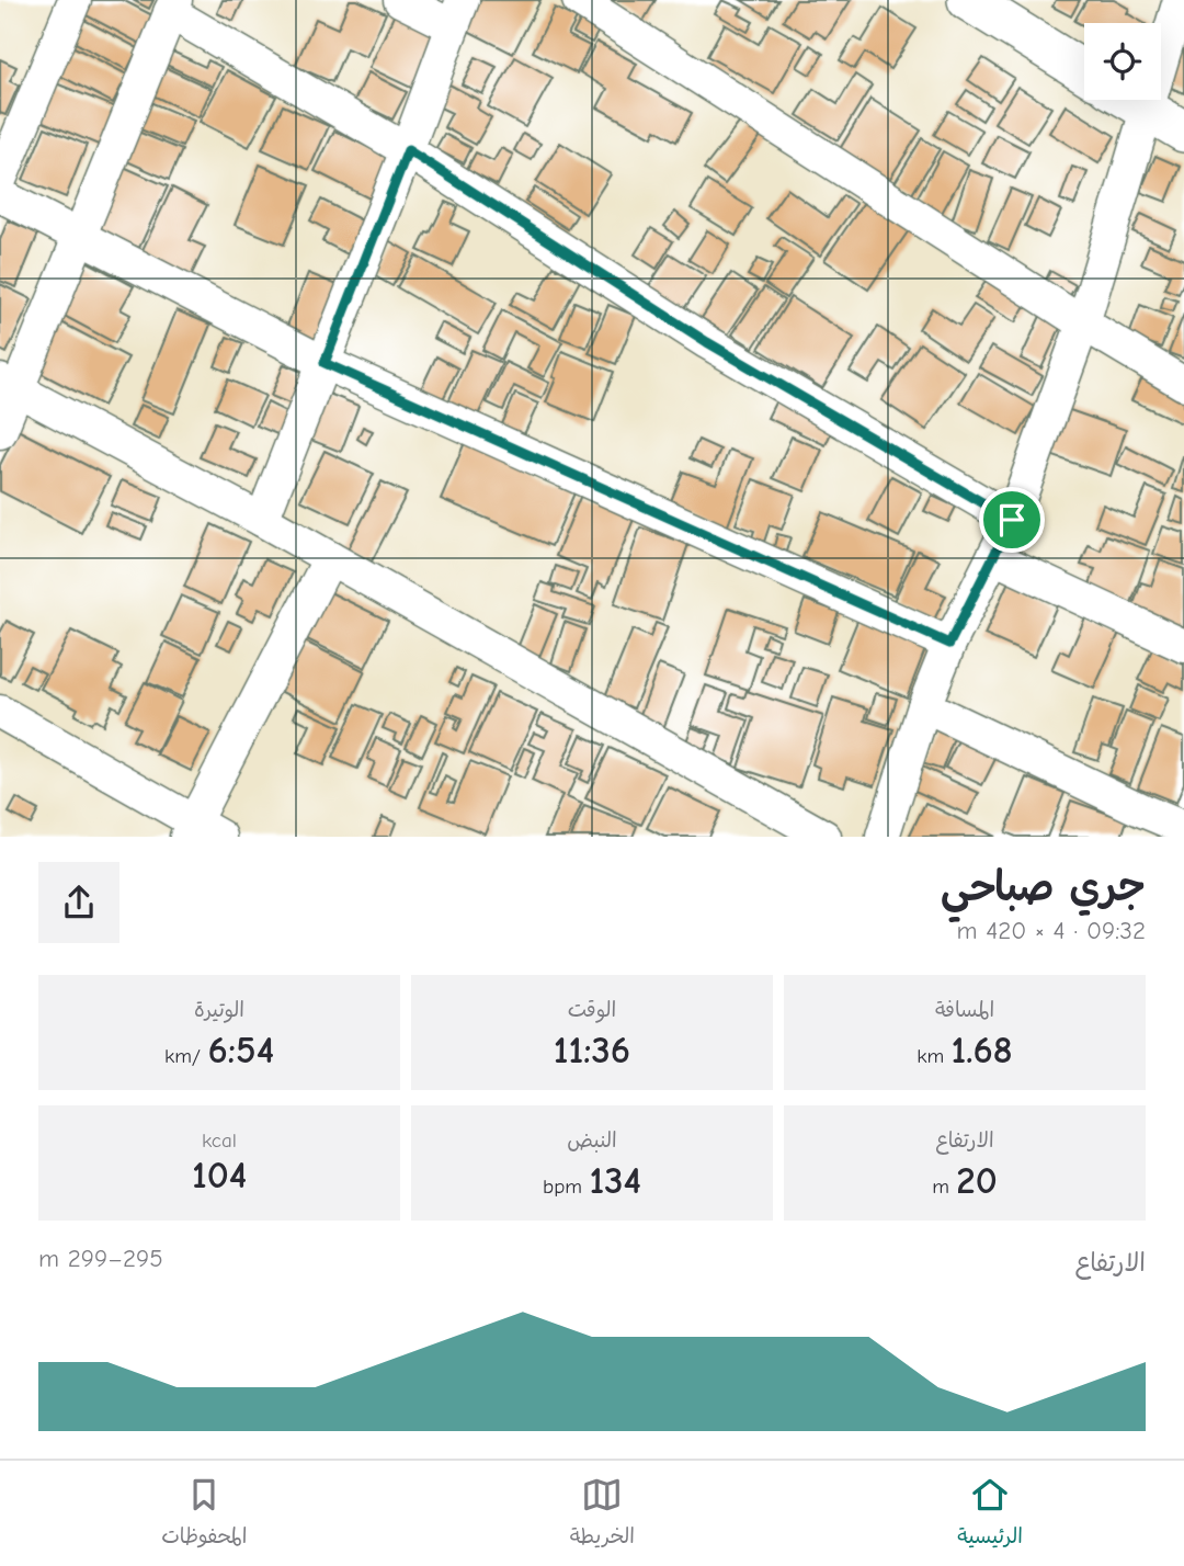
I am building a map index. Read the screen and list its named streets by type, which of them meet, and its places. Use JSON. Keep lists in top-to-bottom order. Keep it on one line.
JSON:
{"page":{"heading":["جري صباحي","09:32 · 4 × 420 m"],"stats":[["المسافة","1.68 km"],["الوقت","11:36"],["الوتيرة","6:54 /km"],["الارتفاع","20 m"],["النبض","134 bpm"],["kcal","104"]],"chart":["الارتفاع","295–299 m"],"tabs":["الرئيسية","الخريطة","المحفوظات"]}}
